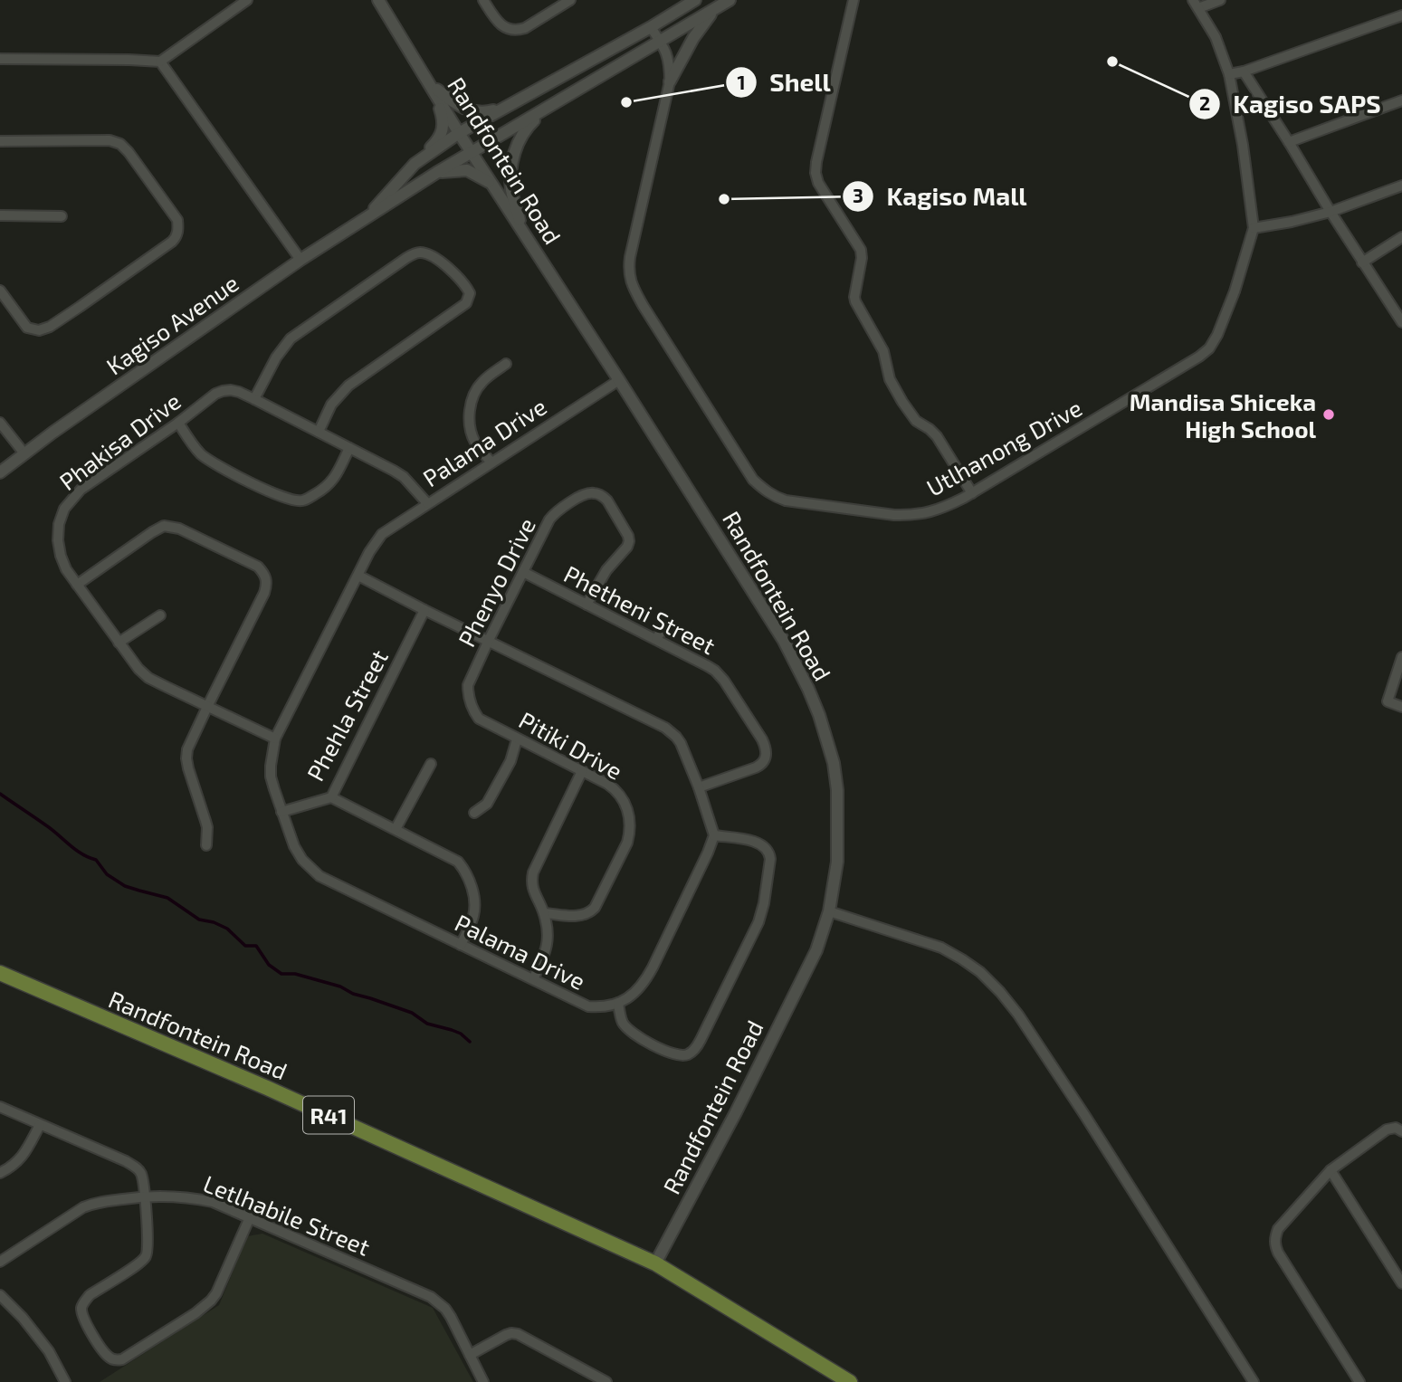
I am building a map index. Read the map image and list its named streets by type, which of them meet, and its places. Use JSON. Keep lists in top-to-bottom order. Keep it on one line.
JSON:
{"streets":{"main road":["Randfontein Road","R41"],"street":["Kagiso Avenue","Phakisa Drive","Palama Drive","Utlhanong Drive","Phenyo Drive","Phetheni Street","Phehla Street","Pitiki Drive","Letlhabile Street"]},"crossings":[["Randfontein Road","Kagiso Avenue"],["Randfontein Road","Palama Drive"],["Kagiso Avenue","Utlhanong Drive"],["Phakisa Drive","Palama Drive"],["Palama Drive","Phehla Street"],["Phenyo Drive","Phetheni Street"],["Phenyo Drive","Pitiki Drive"]],"places":["Kagiso SAPS","Shell","Kagiso Mall","Mandisa Shiceka High School"]}
